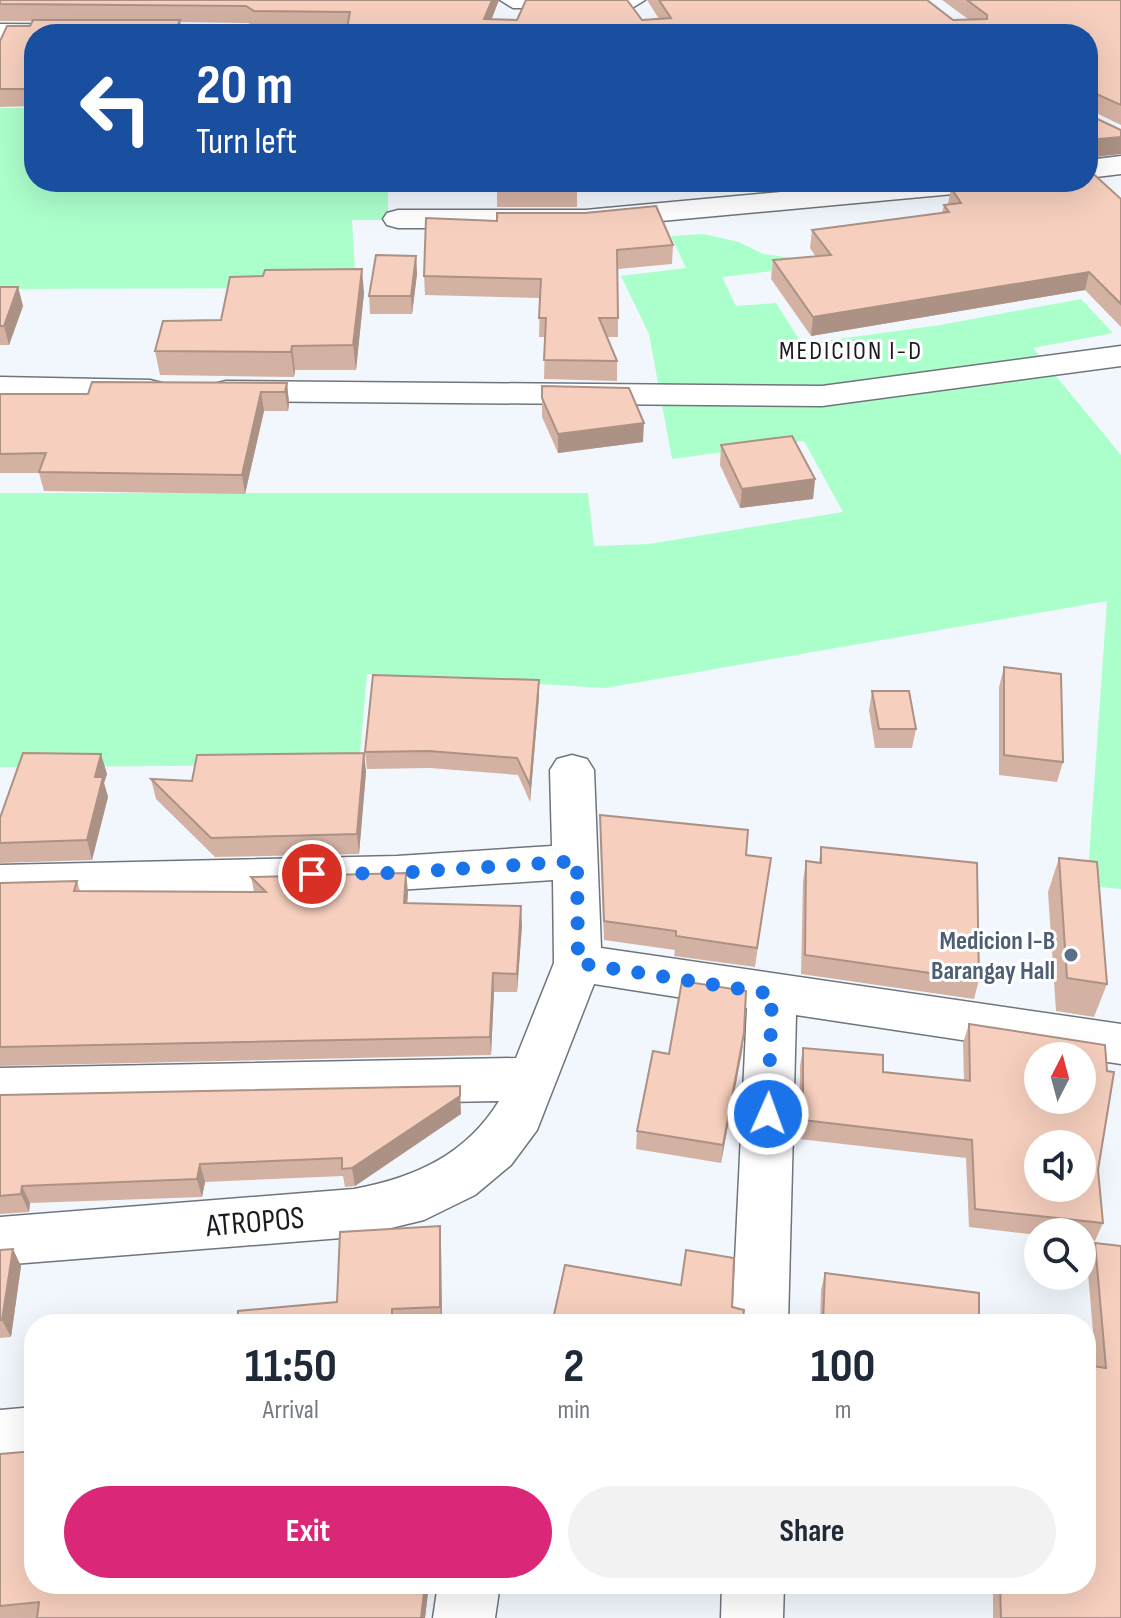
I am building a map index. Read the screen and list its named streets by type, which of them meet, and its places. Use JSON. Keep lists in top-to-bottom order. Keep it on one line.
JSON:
{"streets":{"street":["ATROPOS"]},"districts":["MEDICION I-D"],"places":["Medicion I-B Barangay Hall"],"north":"top","page":{"turn":["20 m","Turn left"],"eta":["11:50","Arrival","2","min","100","m"],"buttons":["Exit","Share"]}}
